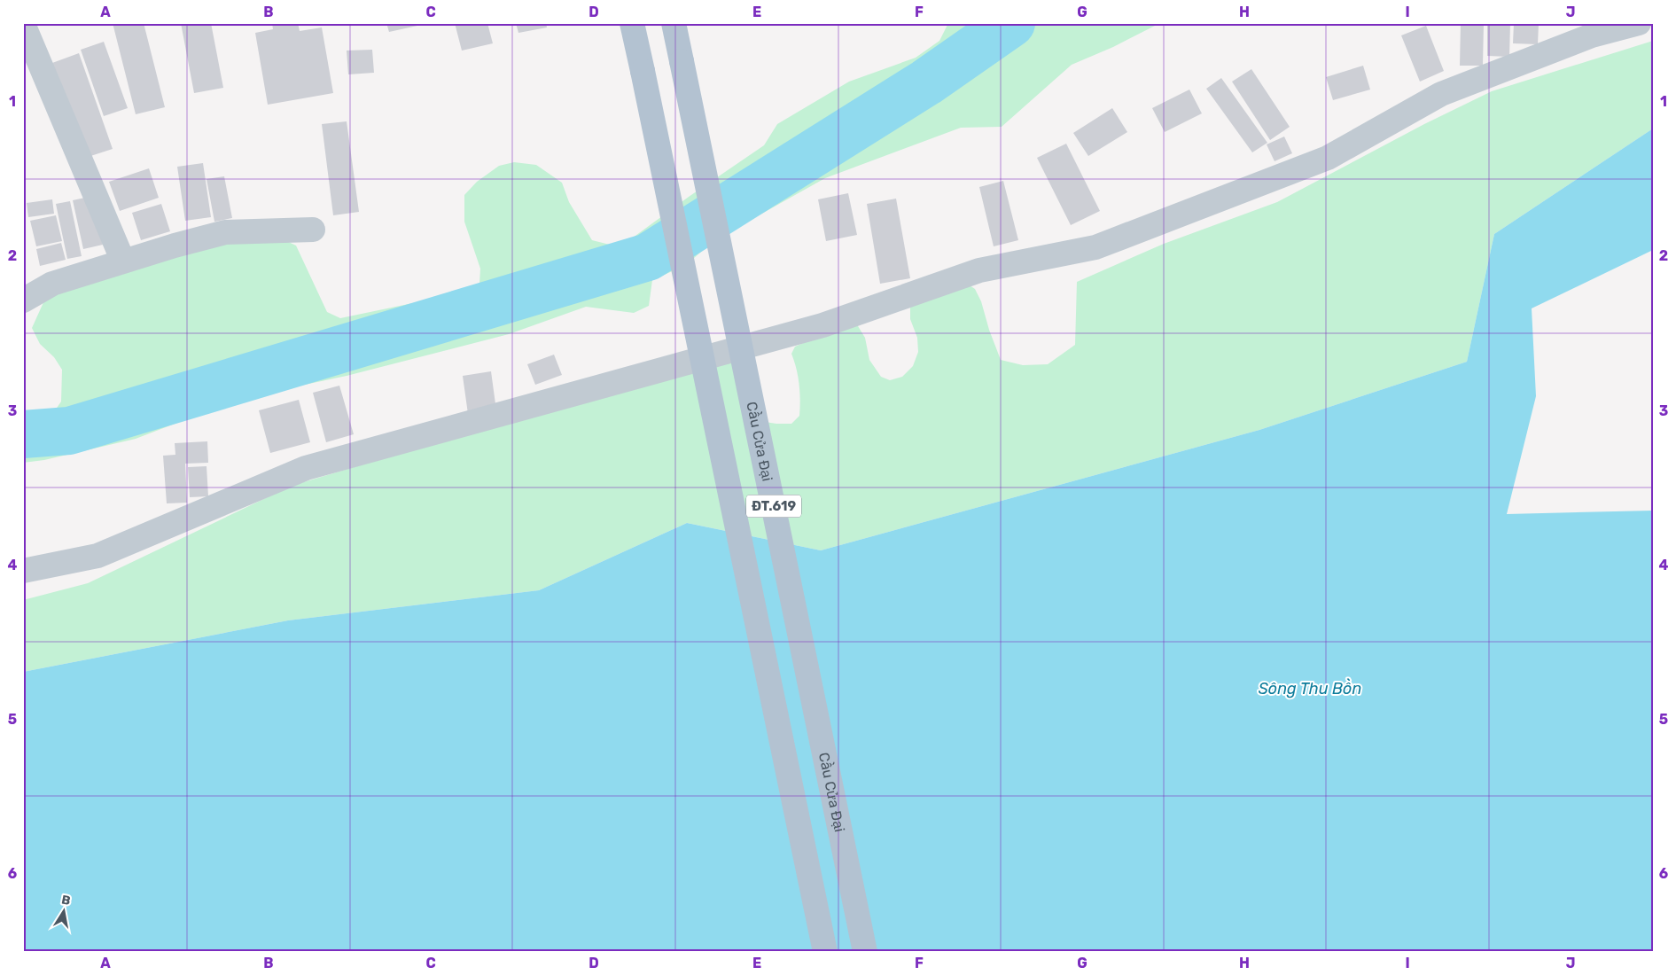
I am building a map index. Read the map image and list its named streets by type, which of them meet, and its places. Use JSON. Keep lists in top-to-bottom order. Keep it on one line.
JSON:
{"streets":{"main road":["Cầu Cửa Đại","ĐT.619"]},"water":["Sông Thu Bồn"],"north":"top","grid":{"columns":["A","B","C","D","E","F","G","H","I","J"],"rows":["1","2","3","4","5","6"]}}
